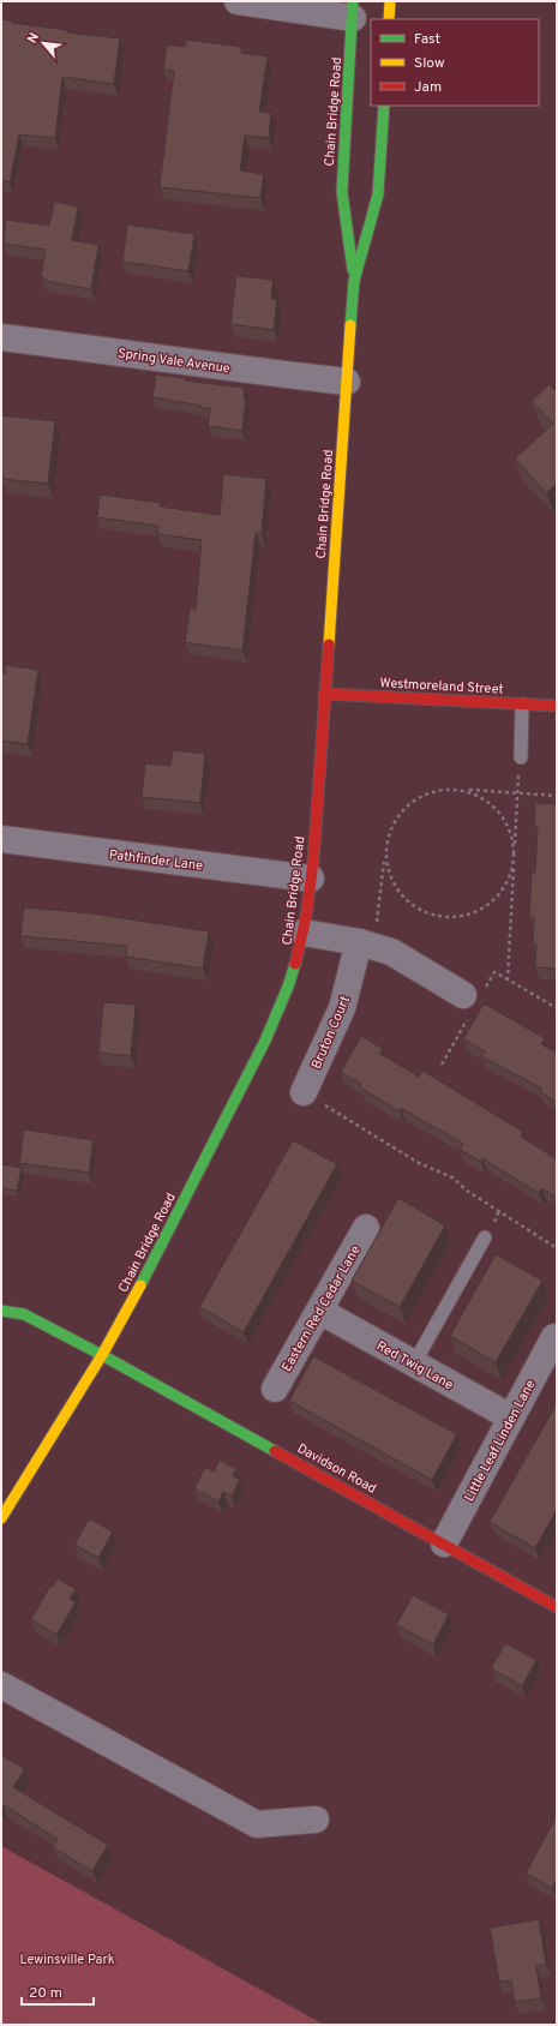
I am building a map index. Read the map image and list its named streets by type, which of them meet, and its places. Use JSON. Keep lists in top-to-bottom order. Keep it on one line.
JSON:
{"streets":{"main road":["Chain Bridge Road","Westmoreland Street","Davidson Road"],"street":["Spring Vale Avenue","Pathfinder Lane","Bruton Court","Eastern Red Cedar Lane","Red Twig Lane","Little Leaf Linden Lane"]},"crossings":[["Chain Bridge Road","Spring Vale Avenue"],["Chain Bridge Road","Westmoreland Street"],["Chain Bridge Road","Pathfinder Lane"],["Chain Bridge Road","Davidson Road"],["Eastern Red Cedar Lane","Red Twig Lane"],["Red Twig Lane","Little Leaf Linden Lane"],["Little Leaf Linden Lane","Davidson Road"]],"parks":["Lewinsville Park"],"legend":["Fast","Slow","Jam"],"scale_bar":"20 m","north":"top left"}
